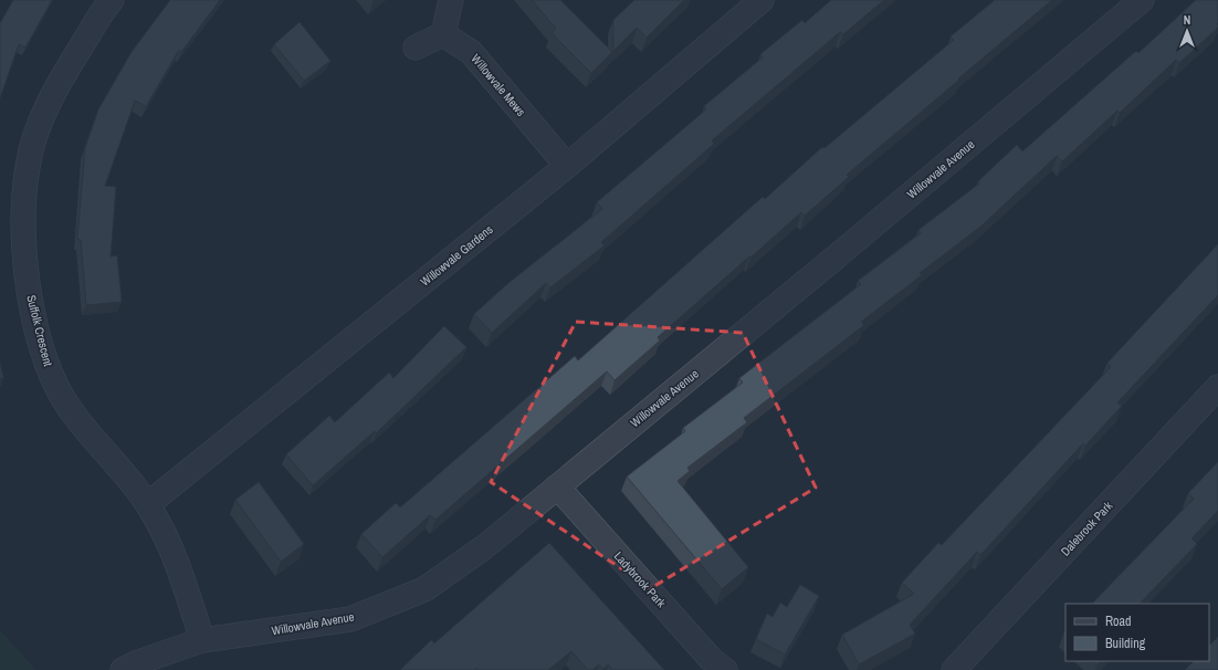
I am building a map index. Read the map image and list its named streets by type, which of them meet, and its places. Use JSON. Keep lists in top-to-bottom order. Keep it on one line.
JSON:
{"streets":{"street":["Willowvale Mews","Willowvale Avenue","Willowvale Gardens","Suffolk Crescent","Dalebrook Park","Ladybrook Park"]},"crossings":[["Willowvale Mews","Willowvale Gardens"],["Willowvale Avenue","Suffolk Crescent"],["Willowvale Avenue","Ladybrook Park"],["Willowvale Gardens","Suffolk Crescent"]],"legend":["Road","Building"],"north":"top"}
